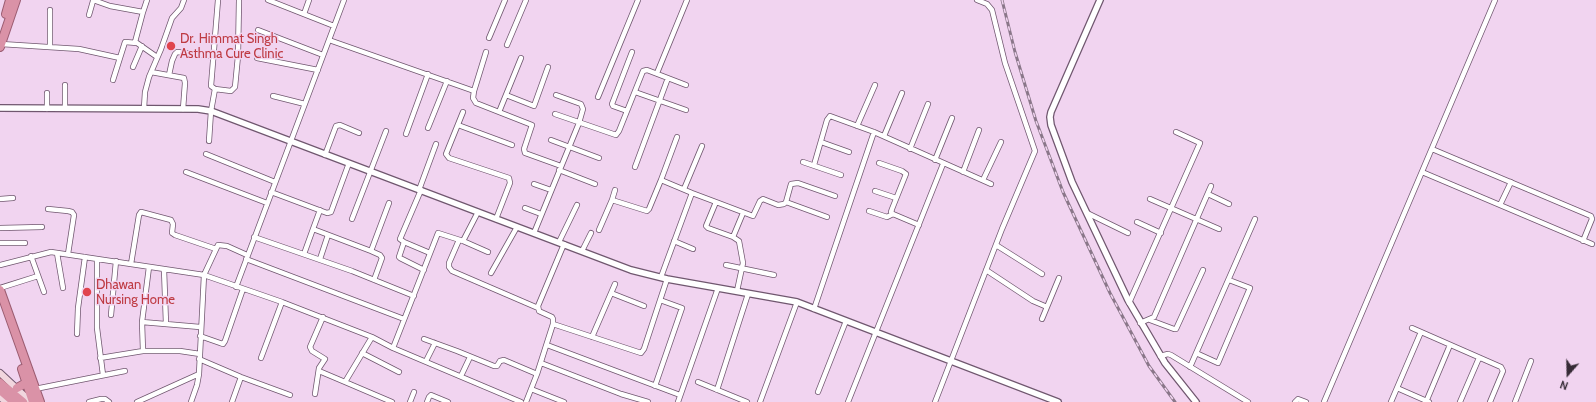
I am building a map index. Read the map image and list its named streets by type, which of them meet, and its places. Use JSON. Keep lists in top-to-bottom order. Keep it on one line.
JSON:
{"places":["Dr. Himmat Singh Asthma Cure Clinic","Dhawan Nursing Home"],"north":"bottom"}
